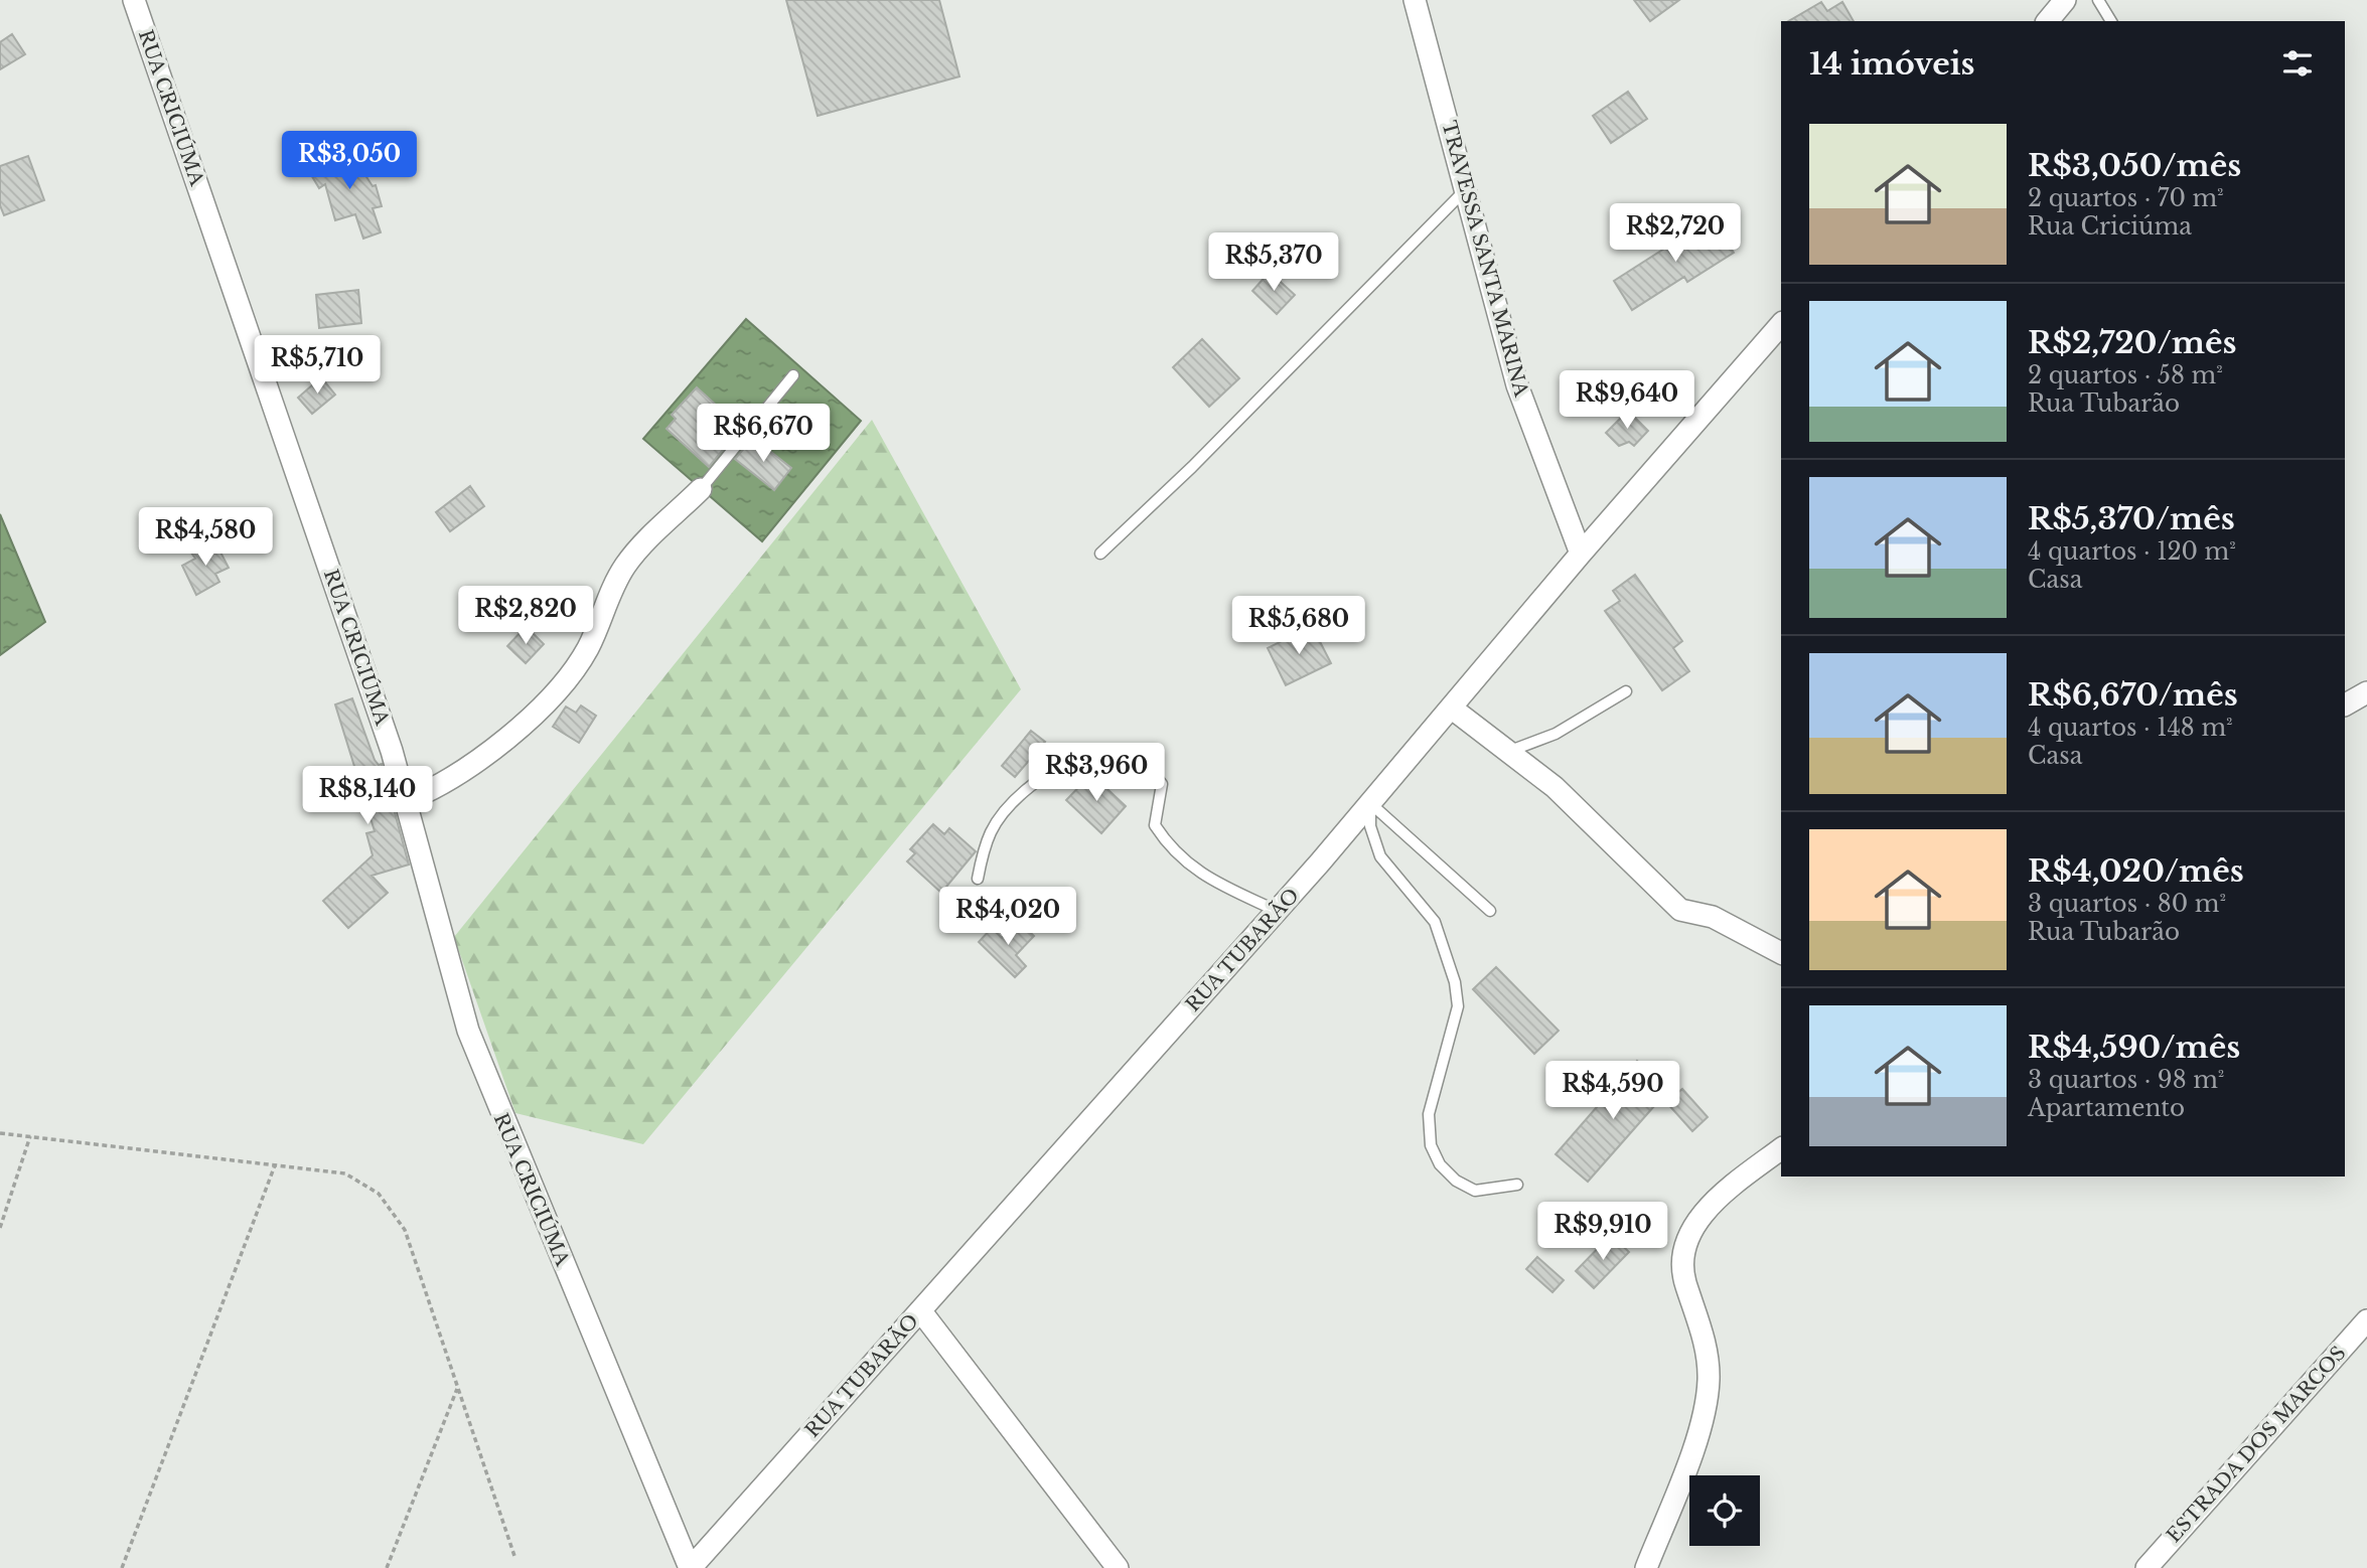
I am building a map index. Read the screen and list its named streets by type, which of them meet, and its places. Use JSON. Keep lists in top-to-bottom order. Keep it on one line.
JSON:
{"streets":{"street":["RUA CRICIÚMA","TRAVESSA SANTA MARINA","RUA TUBARÃO","ESTRADA DOS MARCOS"]},"crossings":[["RUA CRICIÚMA","RUA TUBARÃO"],["TRAVESSA SANTA MARINA","RUA TUBARÃO"]],"page":{"heading":"14 imóveis","list":[{"name":"R$3,050/mês","note":"2 quartos · 70 m² · Rua Criciúma"},{"name":"R$2,720/mês","note":"2 quartos · 58 m² · Rua Tubarão"},{"name":"R$5,370/mês","note":"4 quartos · 120 m² · Casa"},{"name":"R$6,670/mês","note":"4 quartos · 148 m² · Casa"},{"name":"R$4,020/mês","note":"3 quartos · 80 m² · Rua Tubarão"},{"name":"R$4,590/mês","note":"3 quartos · 98 m² · Apartamento"}],"price":["R$3,050","R$2,720","R$5,370","R$5,710","R$9,640","R$6,670","R$4,580","R$2,820","R$5,680","R$3,960","R$8,140","R$4,020","R$4,590","R$9,910"]}}
